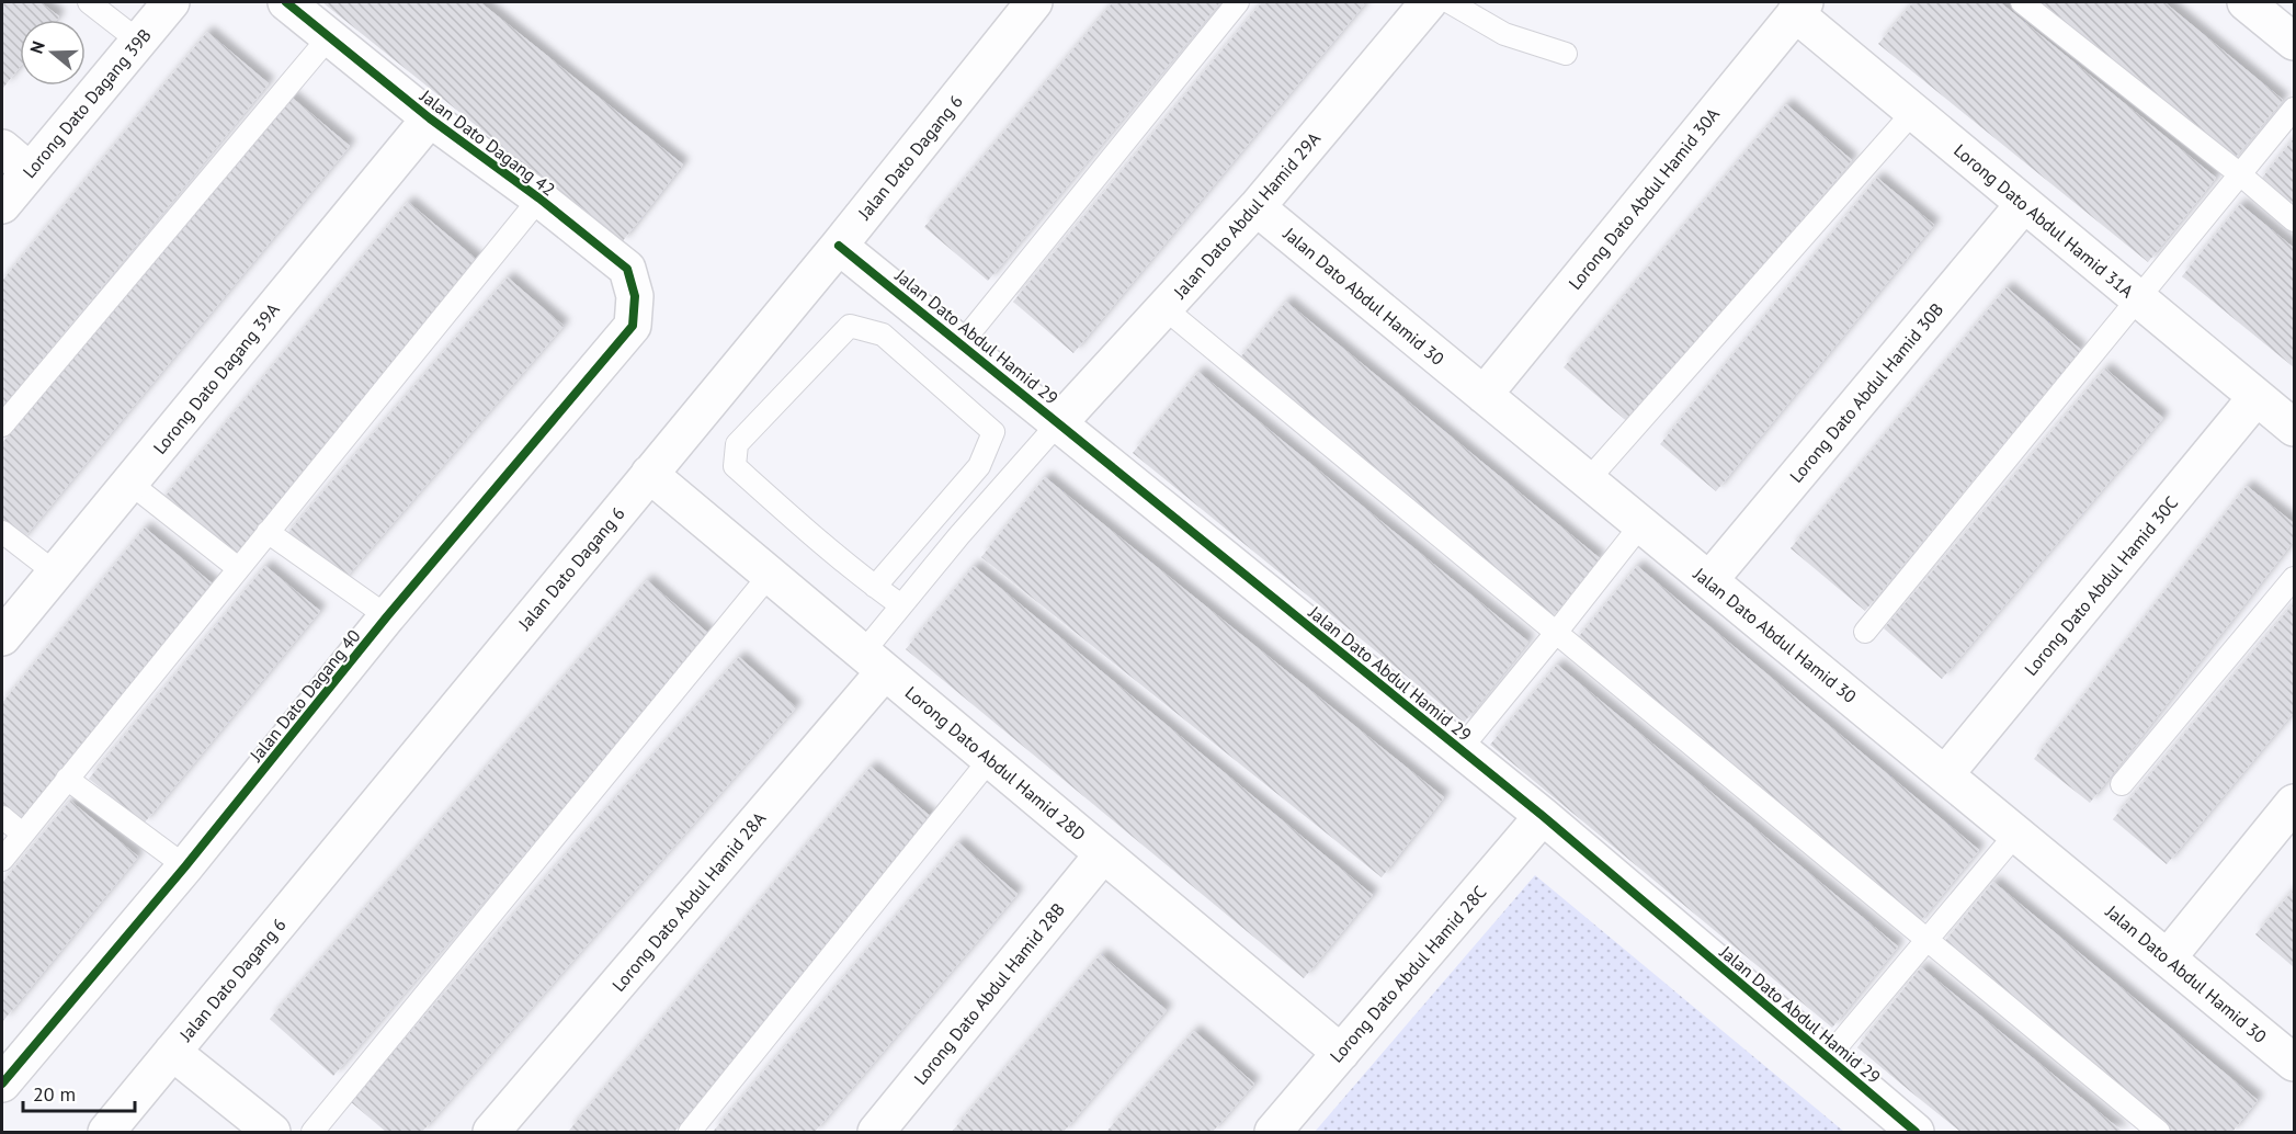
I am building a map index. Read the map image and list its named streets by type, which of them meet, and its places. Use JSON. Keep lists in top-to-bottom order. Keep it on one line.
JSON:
{"streets":{"street":["Lorong Dato Dagang 39B","Jalan Dato Dagang 42","Jalan Dato Dagang 6","Lorong Dato Abdul Hamid 30A","Jalan Dato Abdul Hamid 29A","Lorong Dato Abdul Hamid 31A","Jalan Dato Abdul Hamid 30","Jalan Dato Abdul Hamid 29","Lorong Dato Dagang 39A","Lorong Dato Abdul Hamid 30B","Lorong Dato Abdul Hamid 30C","Jalan Dato Dagang 40","Lorong Dato Abdul Hamid 28D","Lorong Dato Abdul Hamid 28A","Lorong Dato Abdul Hamid 28C","Lorong Dato Abdul Hamid 28B"]},"crossings":[["Jalan Dato Dagang 42","Lorong Dato Dagang 39A"],["Jalan Dato Dagang 42","Jalan Dato Dagang 40"],["Jalan Dato Dagang 6","Jalan Dato Abdul Hamid 29"],["Jalan Dato Dagang 6","Lorong Dato Abdul Hamid 28D"],["Lorong Dato Abdul Hamid 30A","Lorong Dato Abdul Hamid 31A"],["Lorong Dato Abdul Hamid 30A","Jalan Dato Abdul Hamid 30"],["Jalan Dato Abdul Hamid 29A","Jalan Dato Abdul Hamid 30"],["Jalan Dato Abdul Hamid 29A","Jalan Dato Abdul Hamid 29"],["Lorong Dato Abdul Hamid 31A","Lorong Dato Abdul Hamid 30B"],["Lorong Dato Abdul Hamid 31A","Lorong Dato Abdul Hamid 30C"],["Jalan Dato Abdul Hamid 30","Lorong Dato Abdul Hamid 30B"],["Jalan Dato Abdul Hamid 30","Lorong Dato Abdul Hamid 30C"],["Jalan Dato Abdul Hamid 29","Lorong Dato Abdul Hamid 28C"],["Lorong Dato Abdul Hamid 28D","Lorong Dato Abdul Hamid 28A"],["Lorong Dato Abdul Hamid 28D","Lorong Dato Abdul Hamid 28C"],["Lorong Dato Abdul Hamid 28D","Lorong Dato Abdul Hamid 28B"]],"scale_bar":"20 m","north":"left"}
